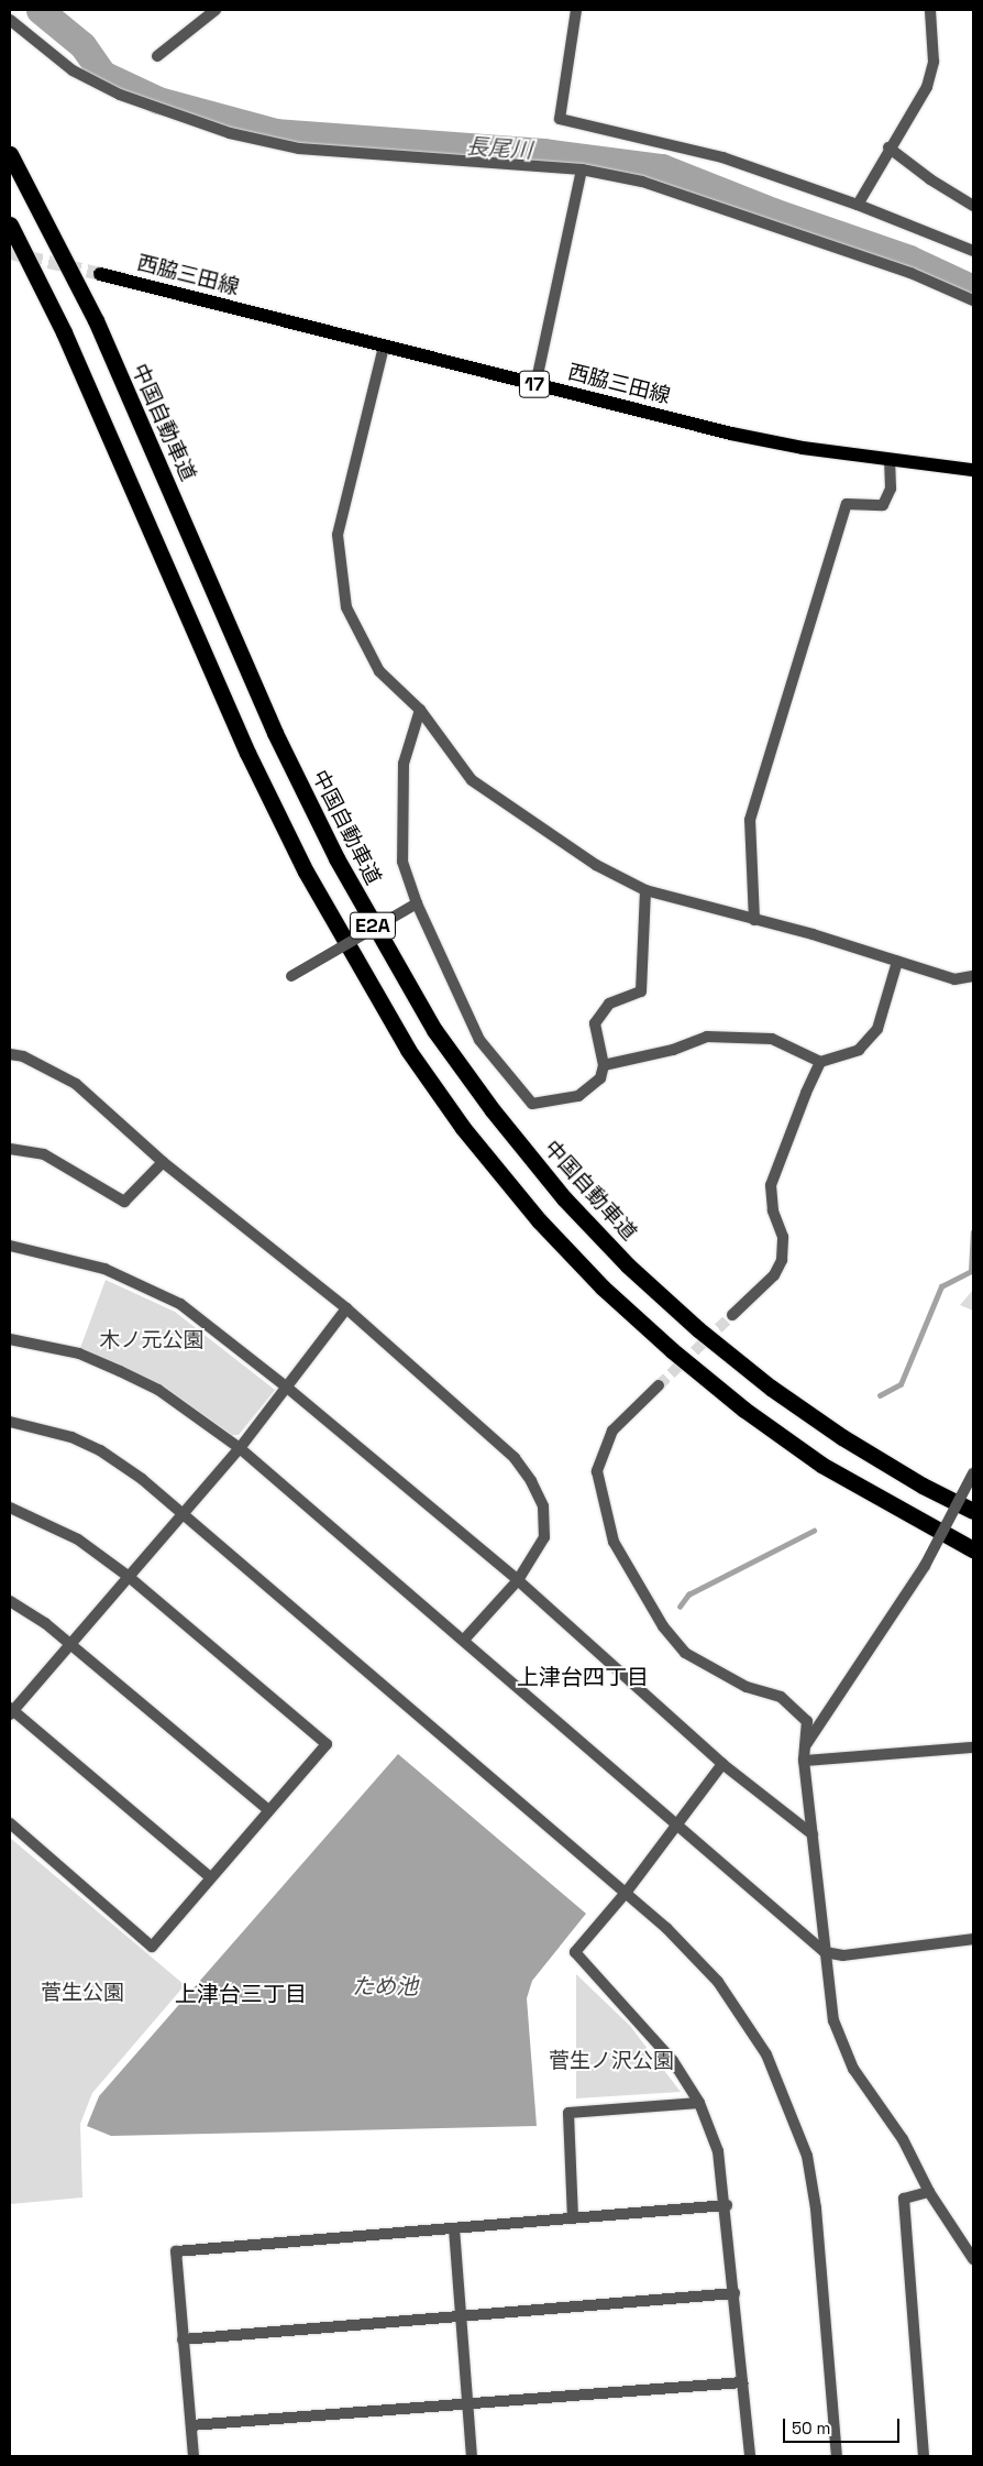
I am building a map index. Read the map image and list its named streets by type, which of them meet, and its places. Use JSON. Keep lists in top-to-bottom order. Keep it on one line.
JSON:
{"streets":{"highway":["中国自動車道","E2A"],"main road":["西脇三田線","17"]},"districts":["上津台四丁目","上津台三丁目"],"water":["長尾川","ため池"],"parks":["木ノ元公園","菅生公園","菅生ノ沢公園"],"scale_bar":"50 m"}
